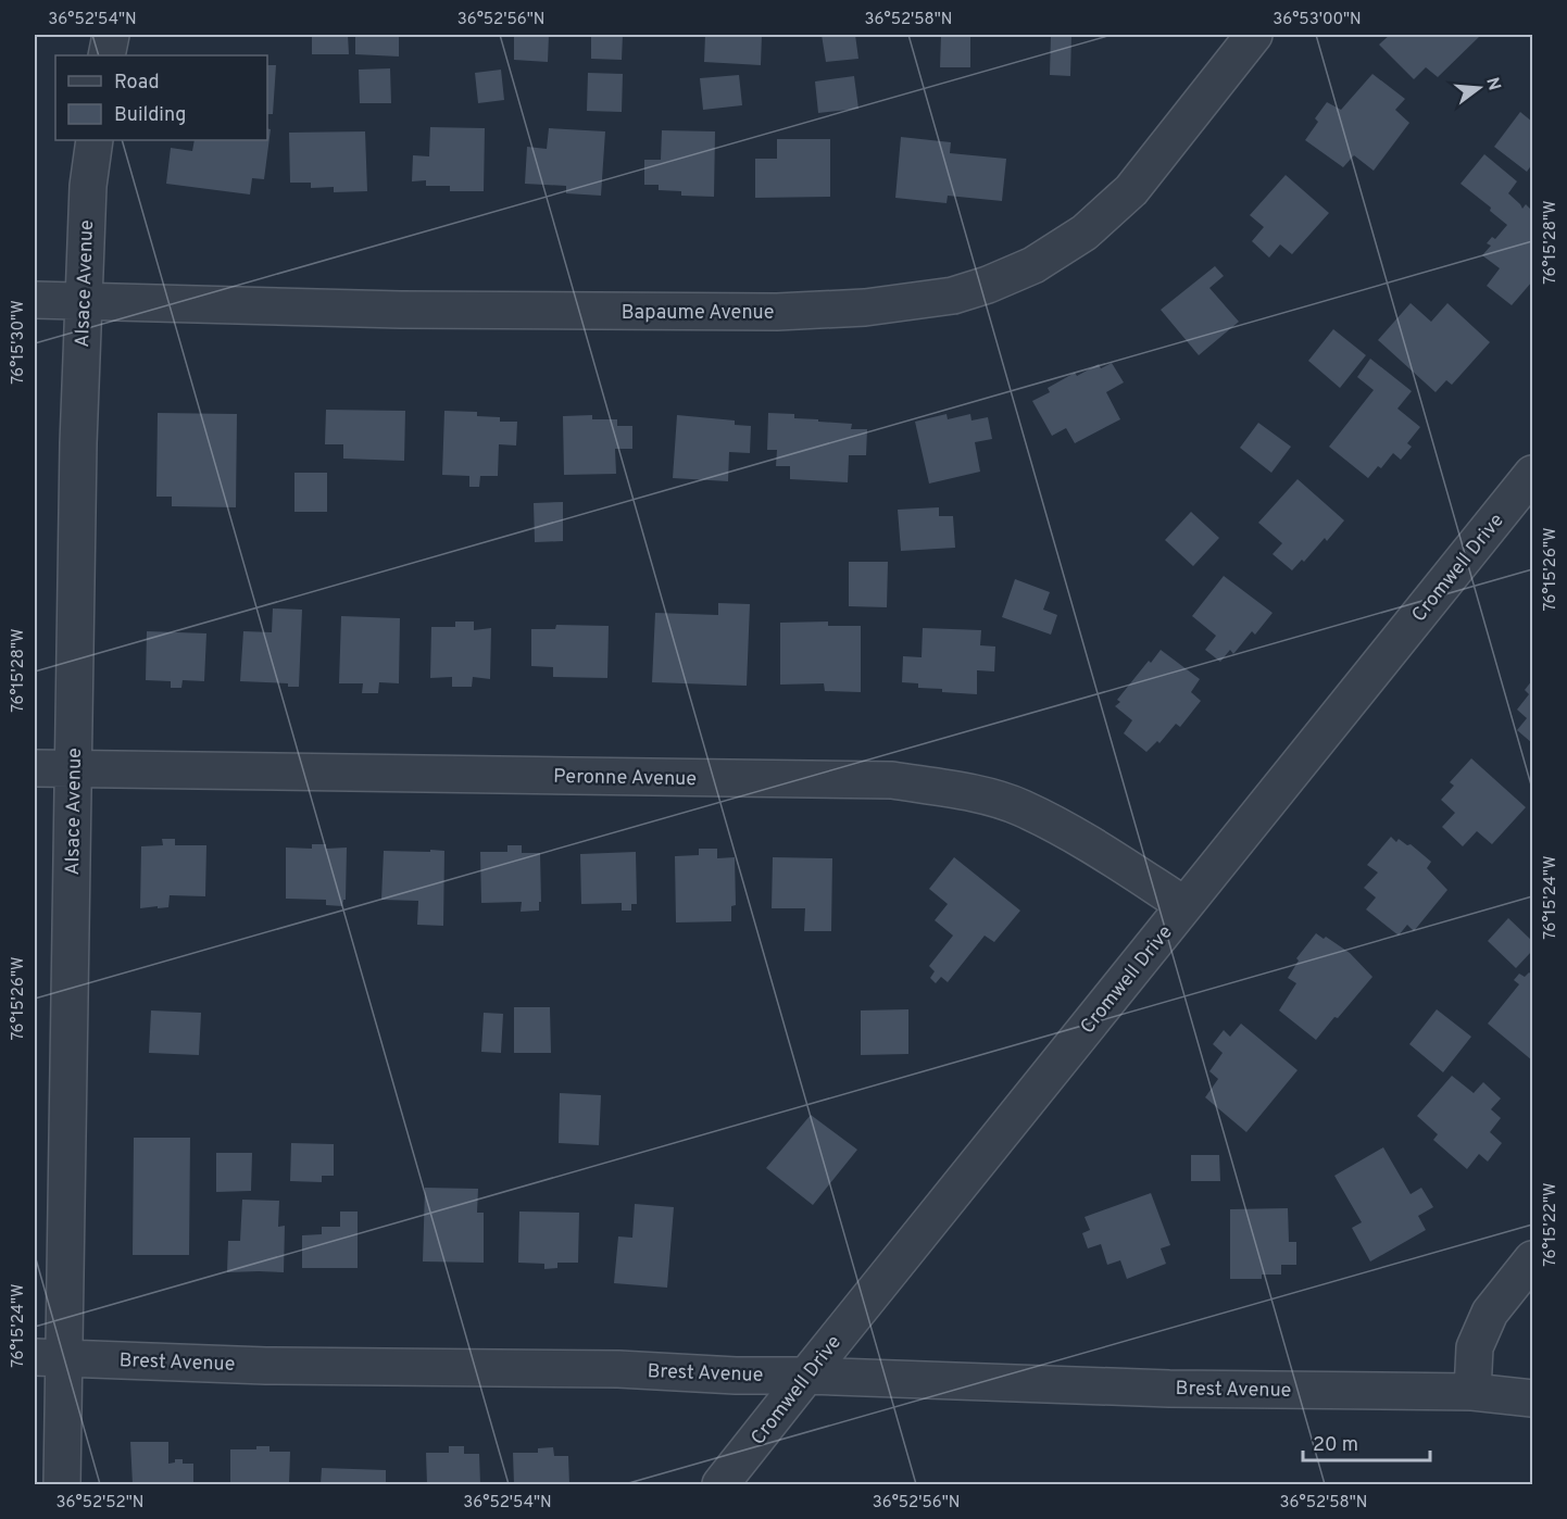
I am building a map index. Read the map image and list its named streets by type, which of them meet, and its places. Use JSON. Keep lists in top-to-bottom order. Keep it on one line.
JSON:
{"streets":{"street":["Alsace Avenue","Bapaume Avenue","Cromwell Drive","Peronne Avenue","Brest Avenue"]},"crossings":[["Alsace Avenue","Bapaume Avenue"],["Alsace Avenue","Peronne Avenue"],["Alsace Avenue","Brest Avenue"],["Cromwell Drive","Peronne Avenue"],["Cromwell Drive","Brest Avenue"]],"legend":["Road","Building"],"scale_bar":"20 m","north":"right","coordinates":["36°52'54\"N","36°52'56\"N","36°52'58\"N","36°53'00\"N","76°15'28\"W","76°15'30\"W","76°15'26\"W","76°15'24\"W","76°15'22\"W","36°52'52\"N"]}
